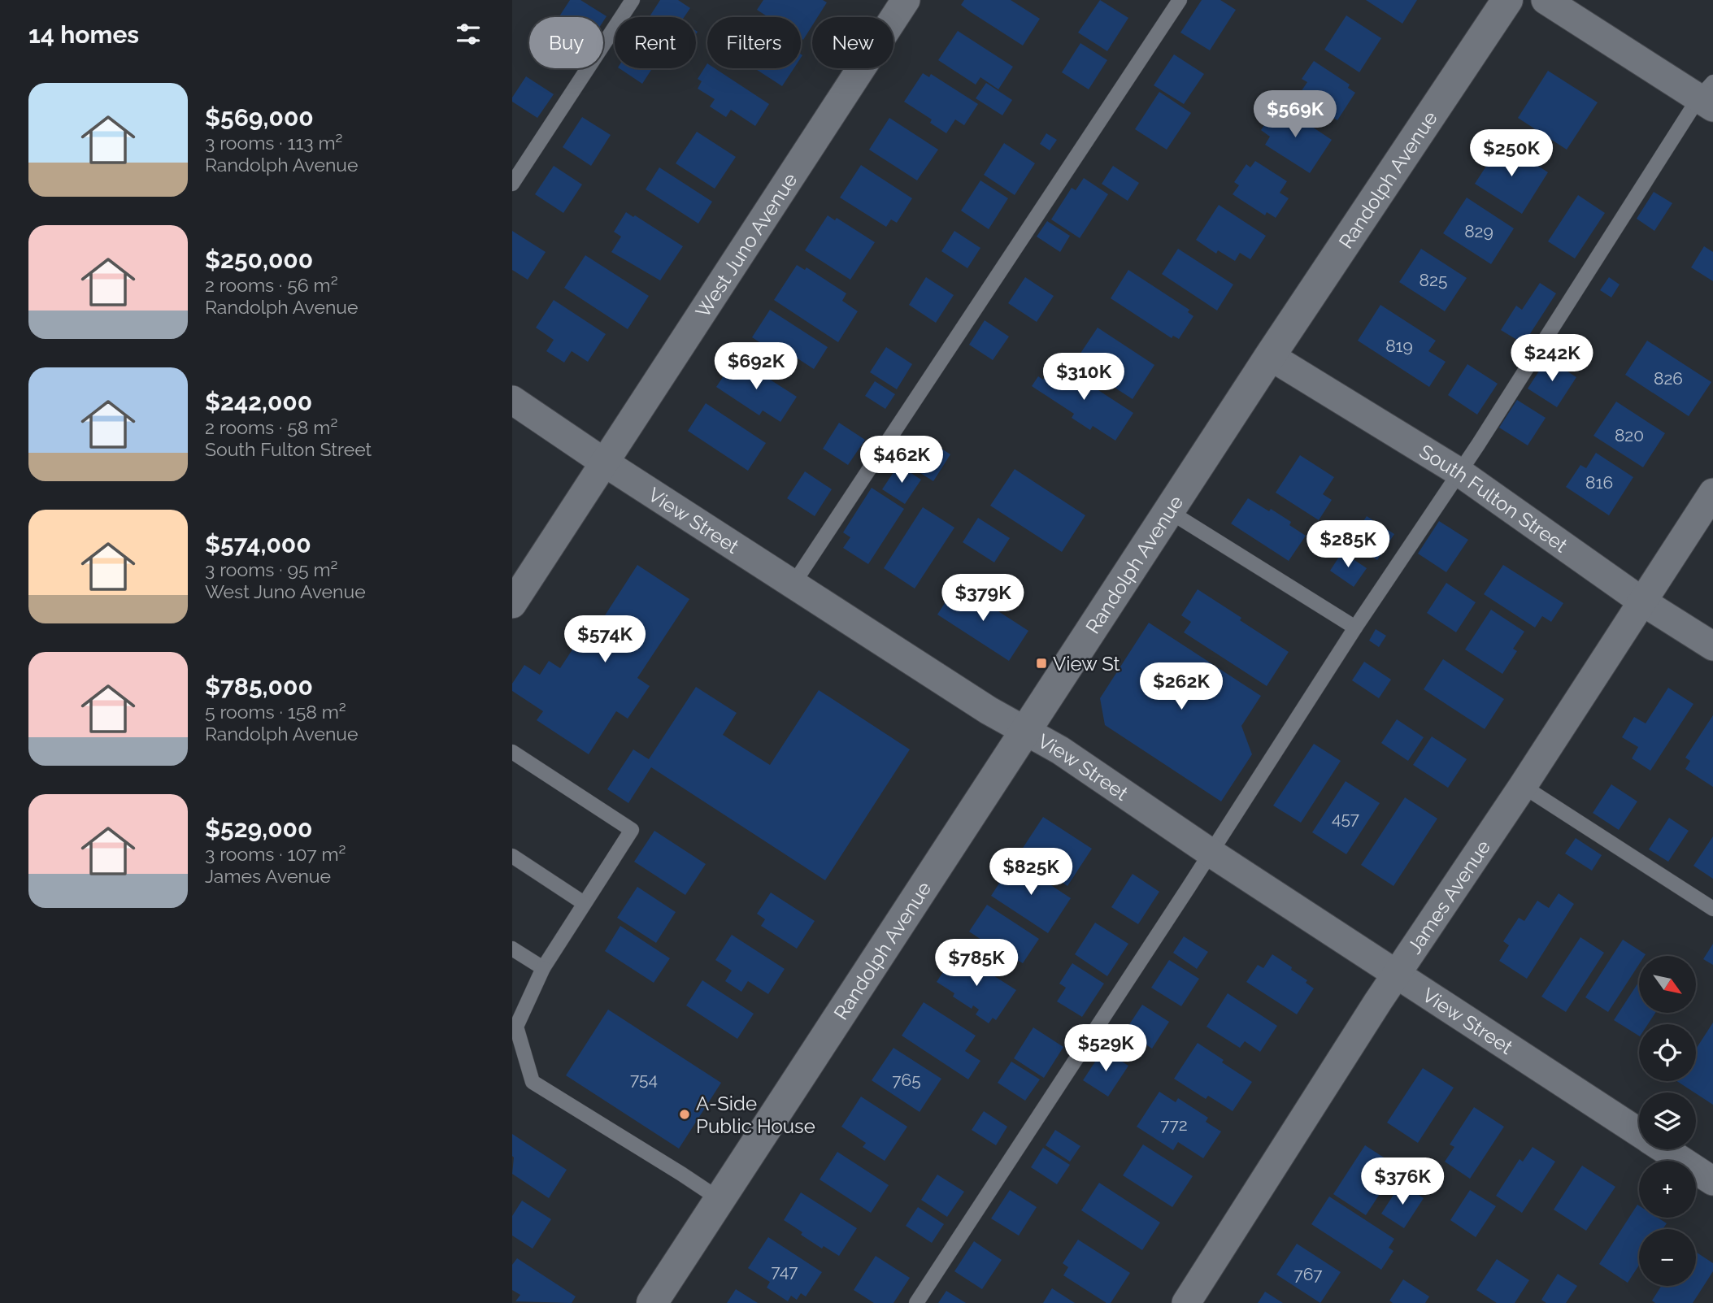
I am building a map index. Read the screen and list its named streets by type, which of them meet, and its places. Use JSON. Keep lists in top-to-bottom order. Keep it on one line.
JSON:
{"streets":{"street":["Randolph Avenue","West Juno Avenue","South Fulton Street","View Street","James Avenue"]},"crossings":[["Randolph Avenue","South Fulton Street"],["Randolph Avenue","View Street"],["West Juno Avenue","View Street"],["South Fulton Street","James Avenue"],["View Street","James Avenue"]],"places":{"transit":["View St"],"other":["A-Side Public House"]},"house_numbers":["829","825","819","826","820","816","457","754","765","772","747","767"],"north":"bottom right","page":{"heading":"14 homes","chip":["Buy","Rent","Filters","New"],"list":[{"name":"$569,000","note":"3 rooms · 113 m² · Randolph Avenue"},{"name":"$250,000","note":"2 rooms · 56 m² · Randolph Avenue"},{"name":"$242,000","note":"2 rooms · 58 m² · South Fulton Street"},{"name":"$574,000","note":"3 rooms · 95 m² · West Juno Avenue"},{"name":"$785,000","note":"5 rooms · 158 m² · Randolph Avenue"},{"name":"$529,000","note":"3 rooms · 107 m² · James Avenue"}],"price":["$569K","$250K","$242K","$692K","$310K","$462K","$285K","$379K","$574K","$262K","$825K","$785K","$529K","$376K"],"map_buttons":["+","−"]}}
